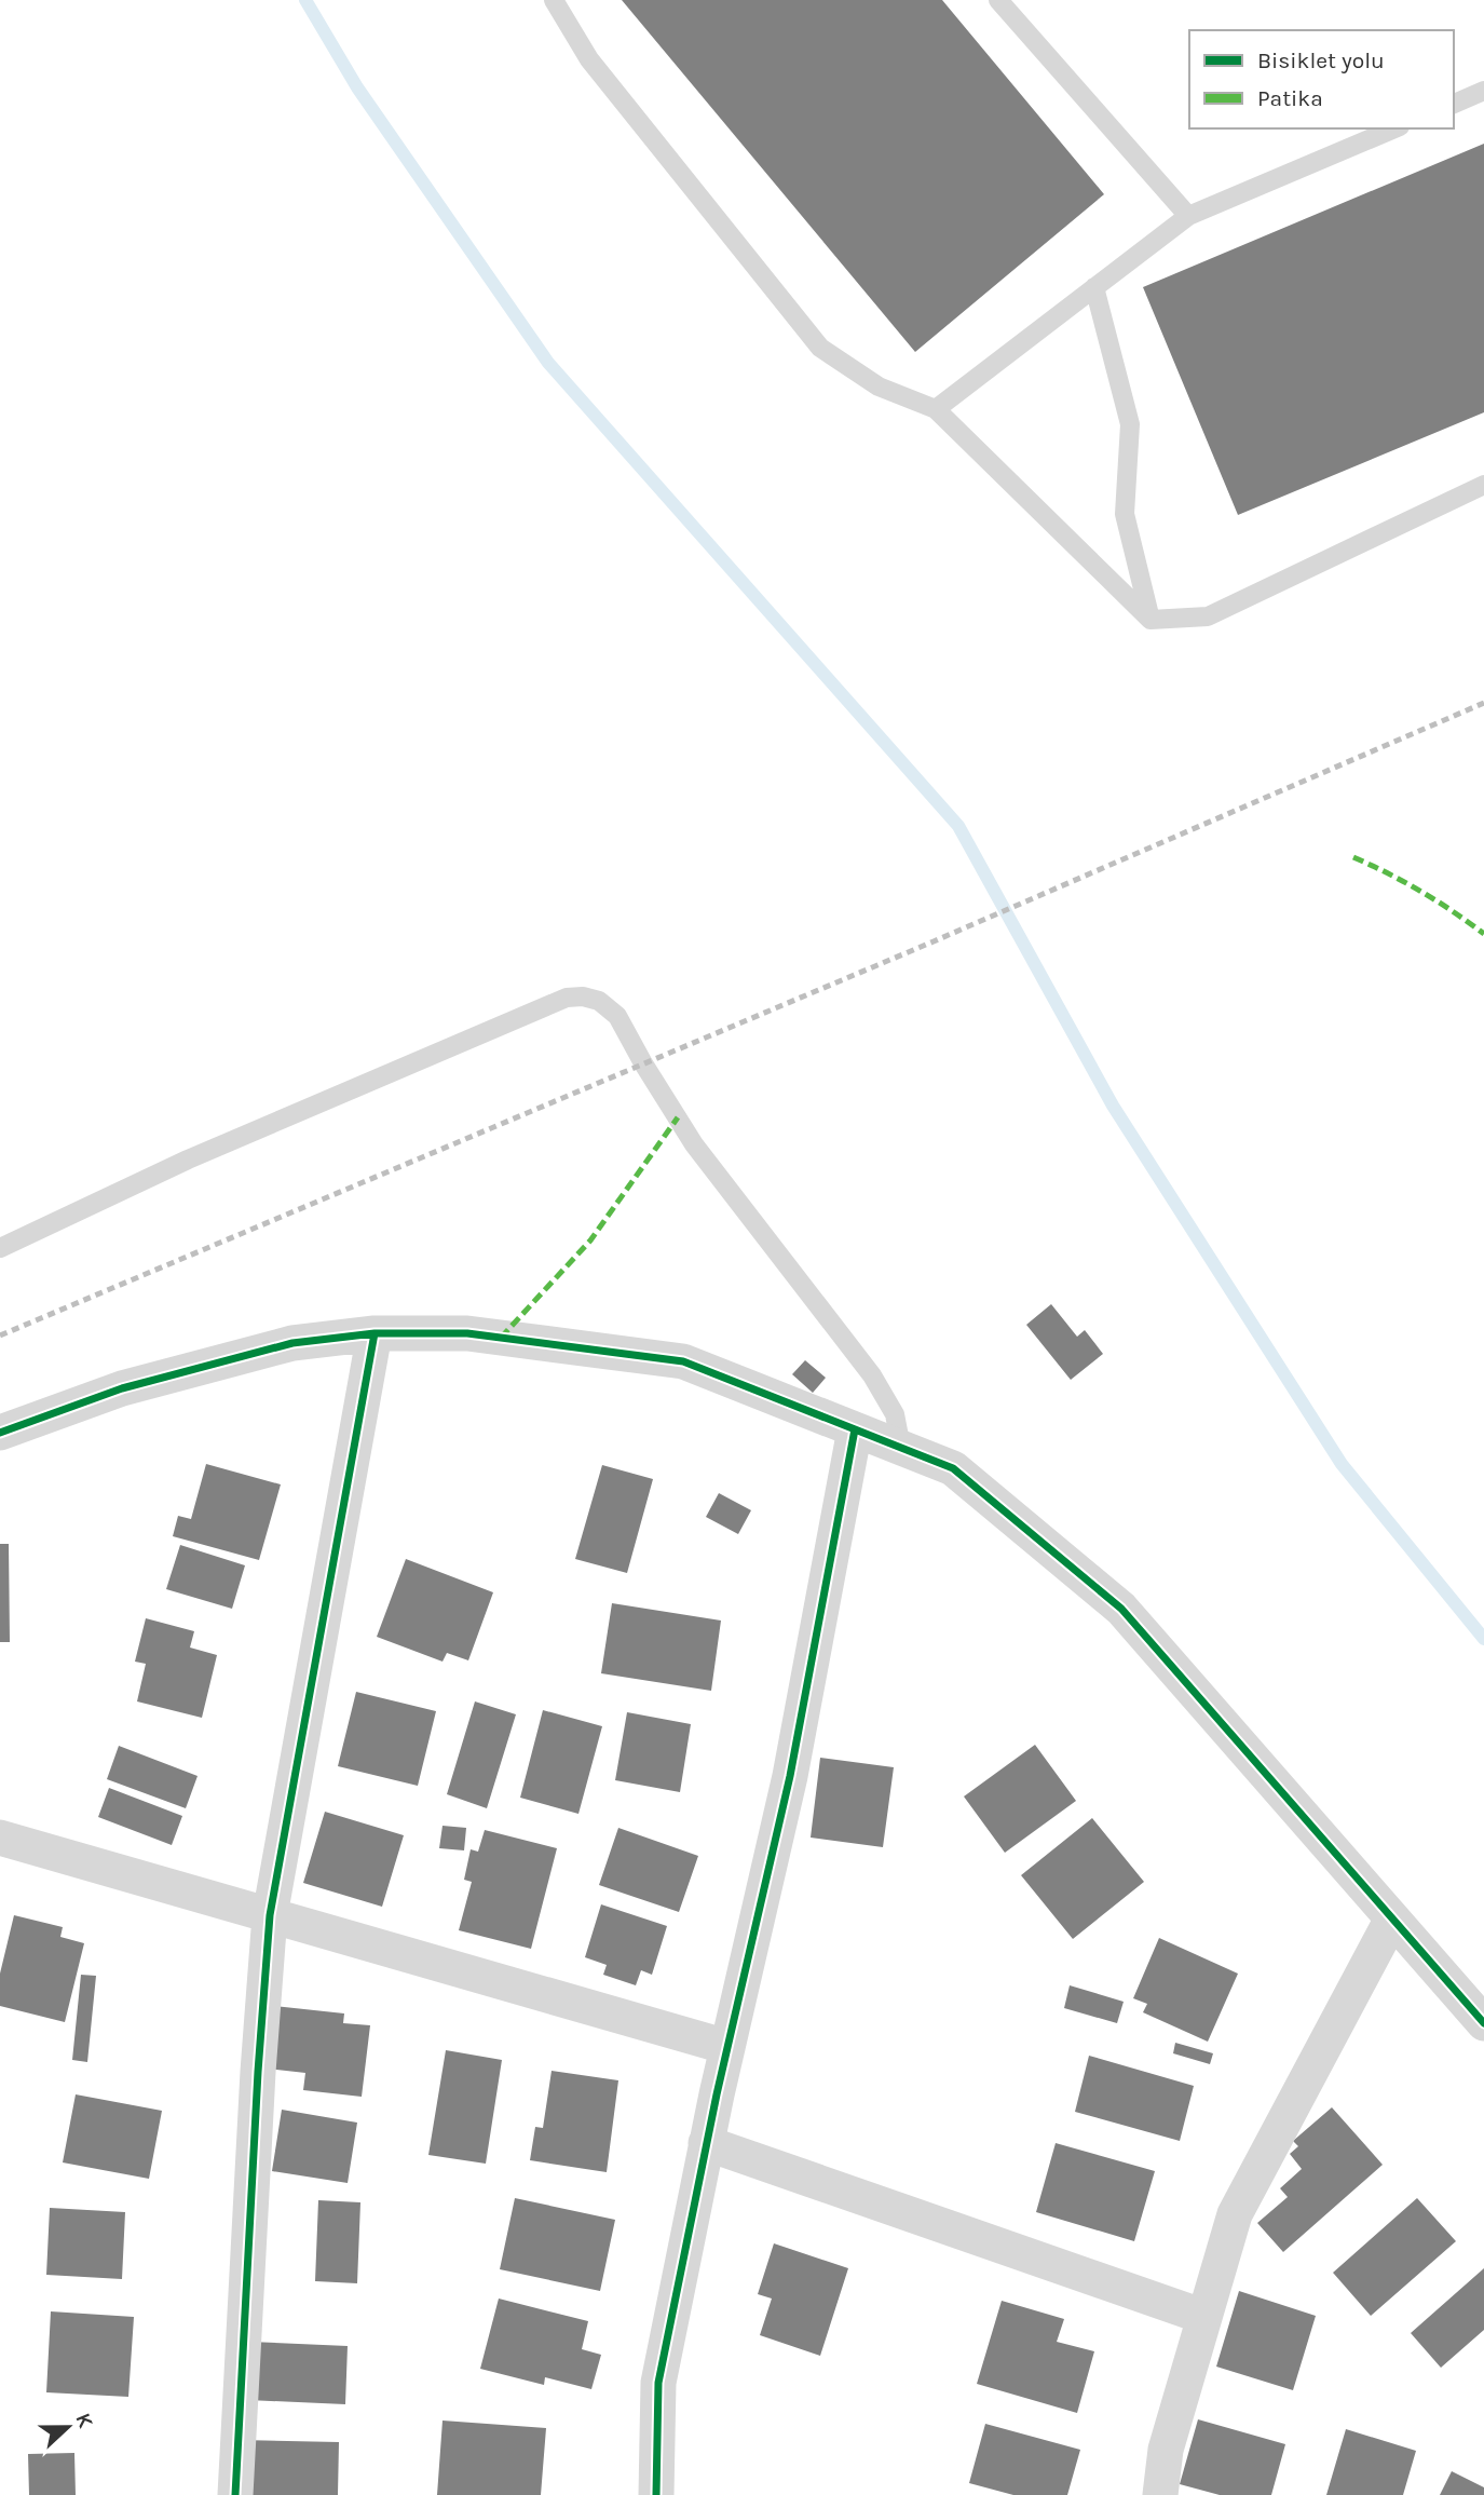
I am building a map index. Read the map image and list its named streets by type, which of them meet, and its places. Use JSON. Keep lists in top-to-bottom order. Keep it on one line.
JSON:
{"legend":["Bisiklet yolu","Patika"],"north":"right"}
